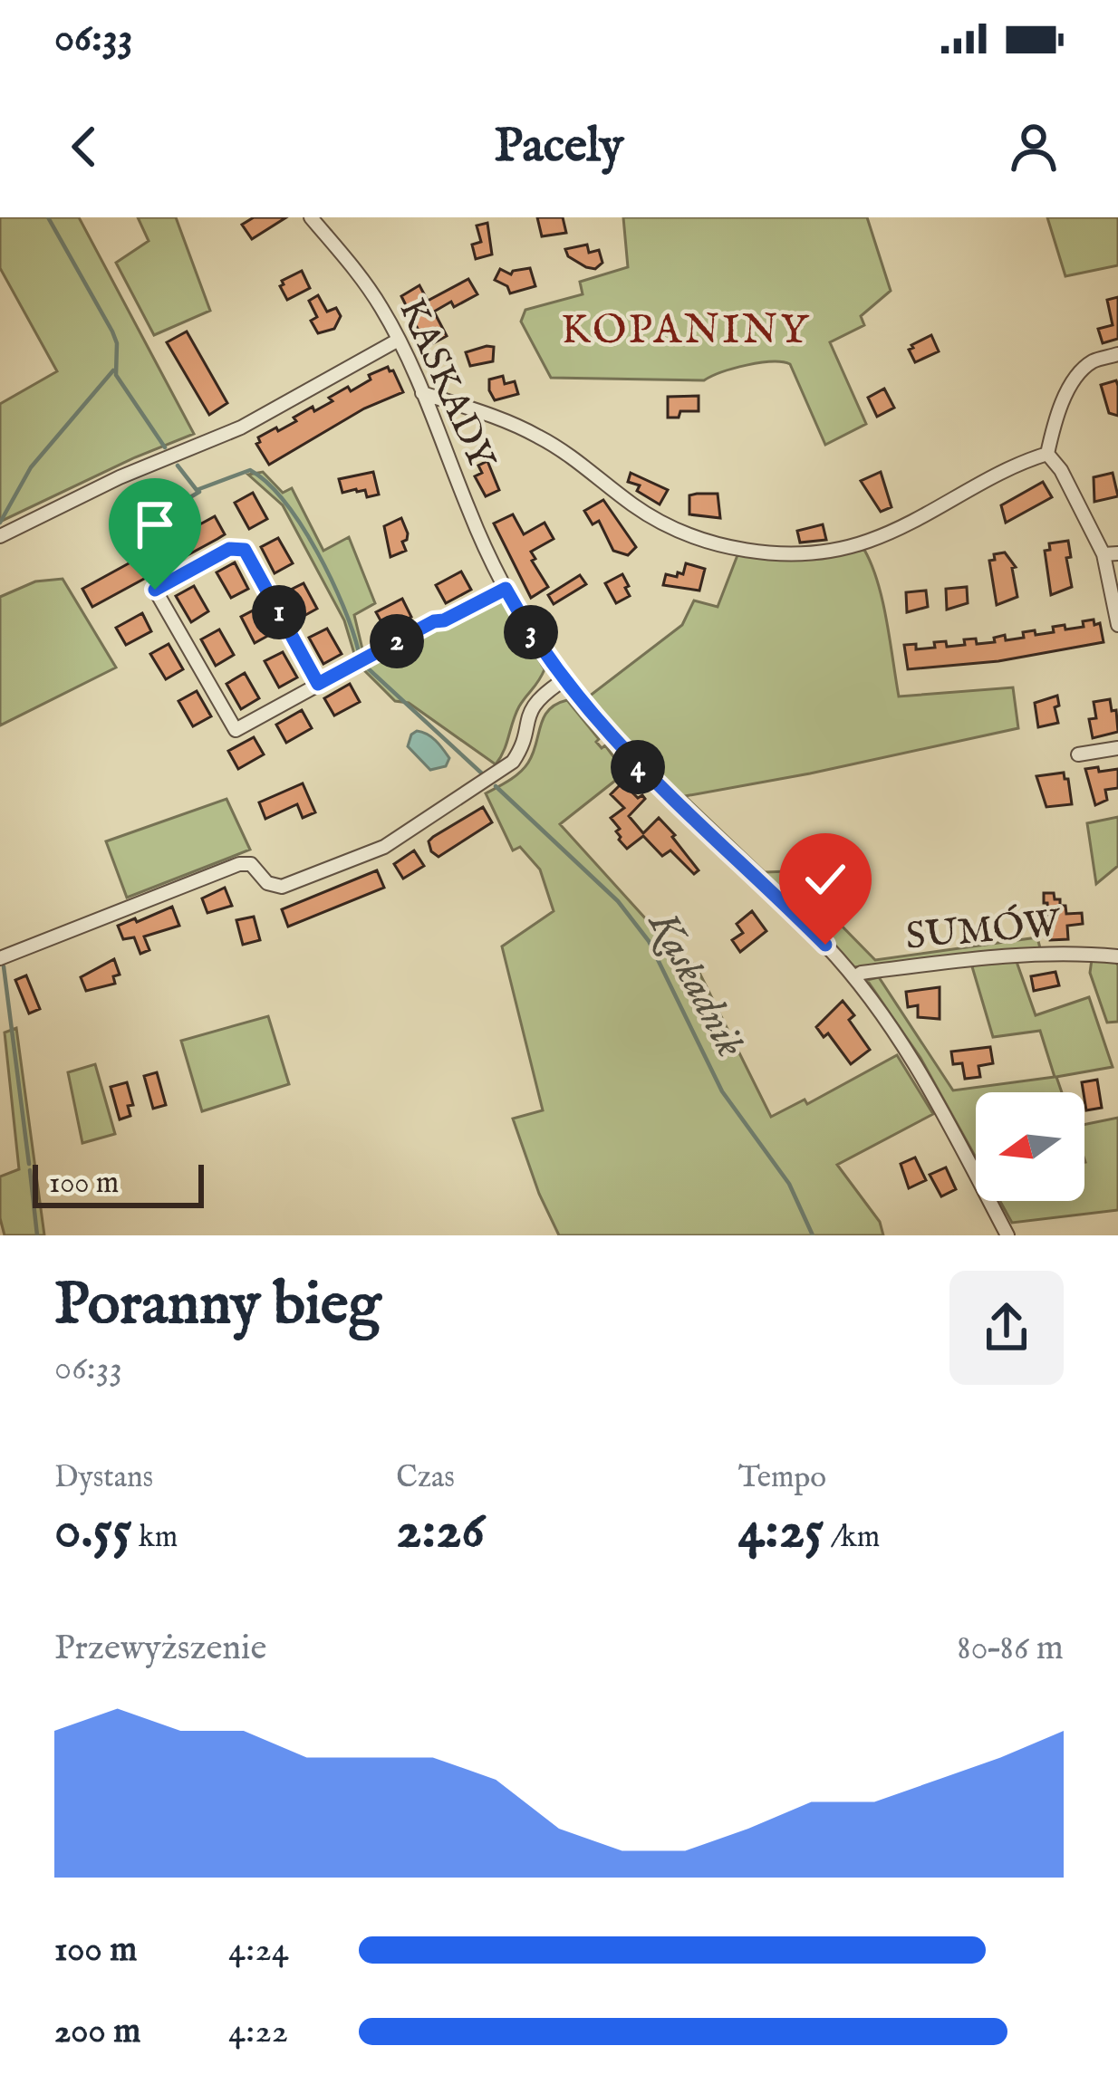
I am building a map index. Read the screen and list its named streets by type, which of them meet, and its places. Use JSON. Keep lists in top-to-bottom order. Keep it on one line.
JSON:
{"streets":{"street":["KASKADY","SUMÓW"]},"crossings":[["KASKADY","SUMÓW"]],"districts":["KOPANINY"],"water":["Kaskadnik"],"scale_bar":"100 m","north":"left","page":{"status":"06:33","header":"Pacely","pins":["1","3","2","4"],"scale":"100 m","heading":["Poranny bieg","06:33"],"stats":[["Dystans","0.55 km"],["Czas","2:26"],["Tempo","4:25 /km"]],"chart":["Przewyższenie","80–86 m"],"list":[{"name":"100 m","note":"4:24"},{"name":"200 m","note":"4:22"}]}}
